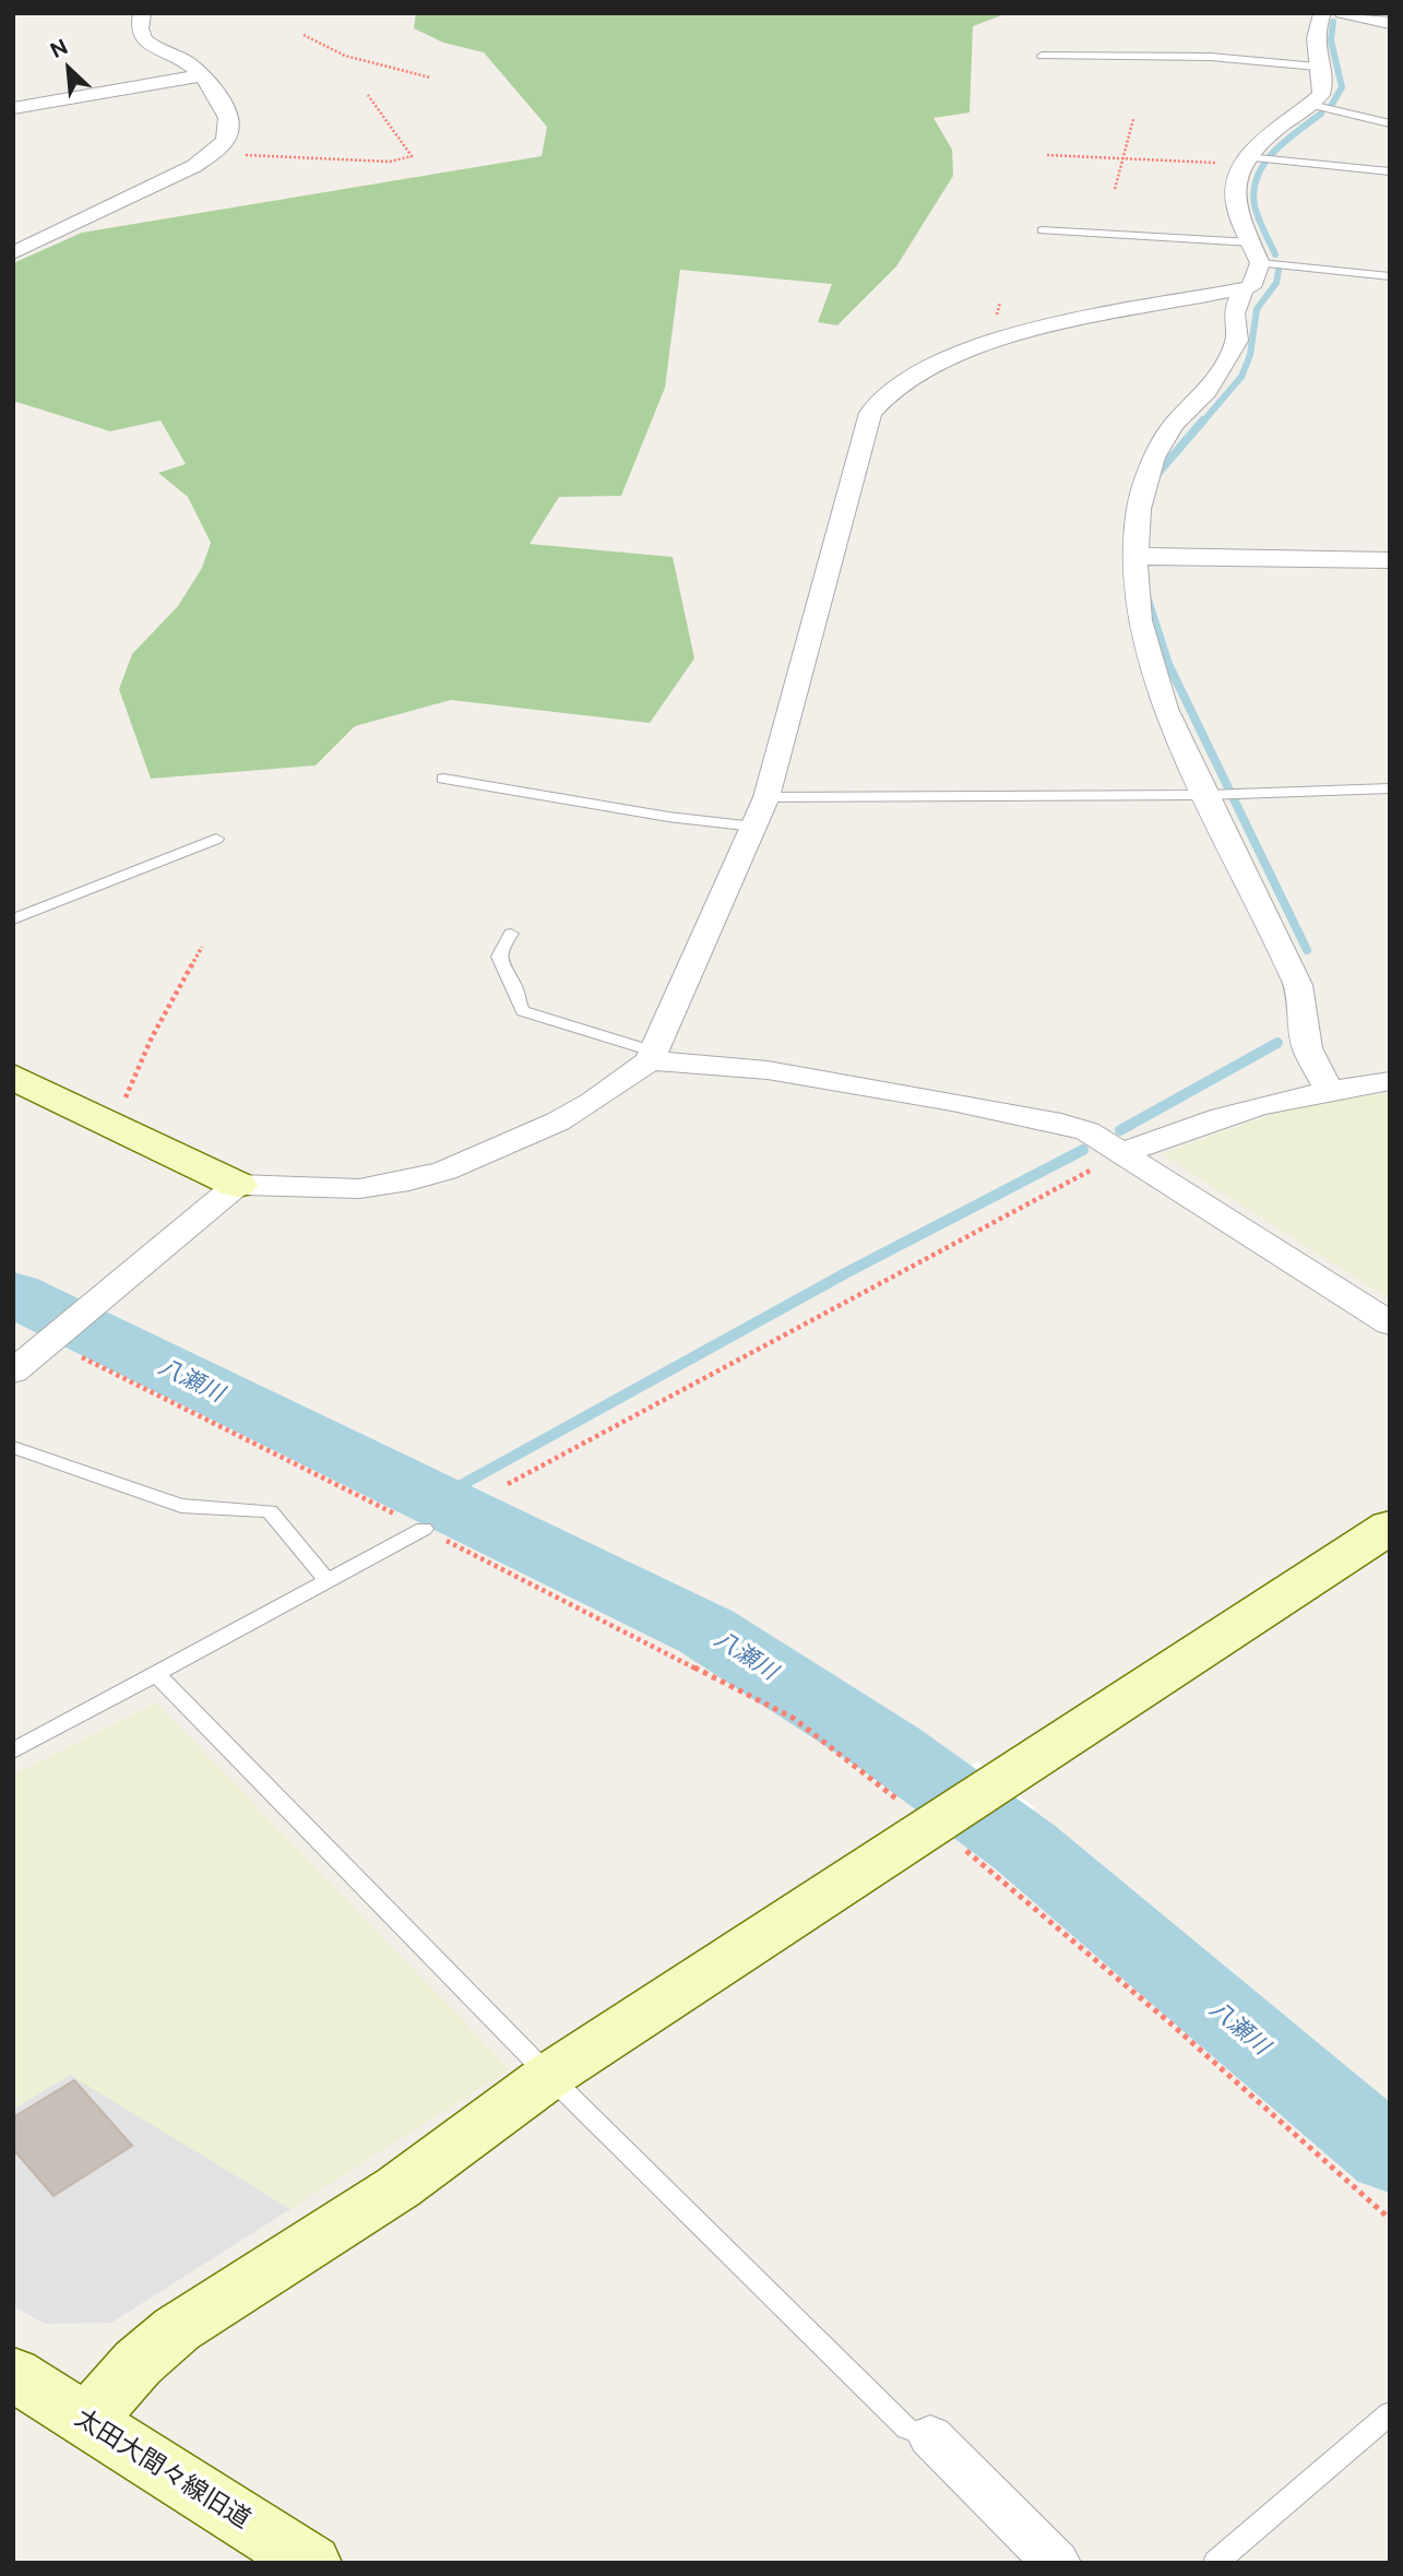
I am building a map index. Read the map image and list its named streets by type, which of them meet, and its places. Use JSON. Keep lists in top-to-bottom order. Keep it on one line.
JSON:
{"streets":{"street":["太田大間々線旧道"]},"water":["八瀬川"],"north":"top left"}
